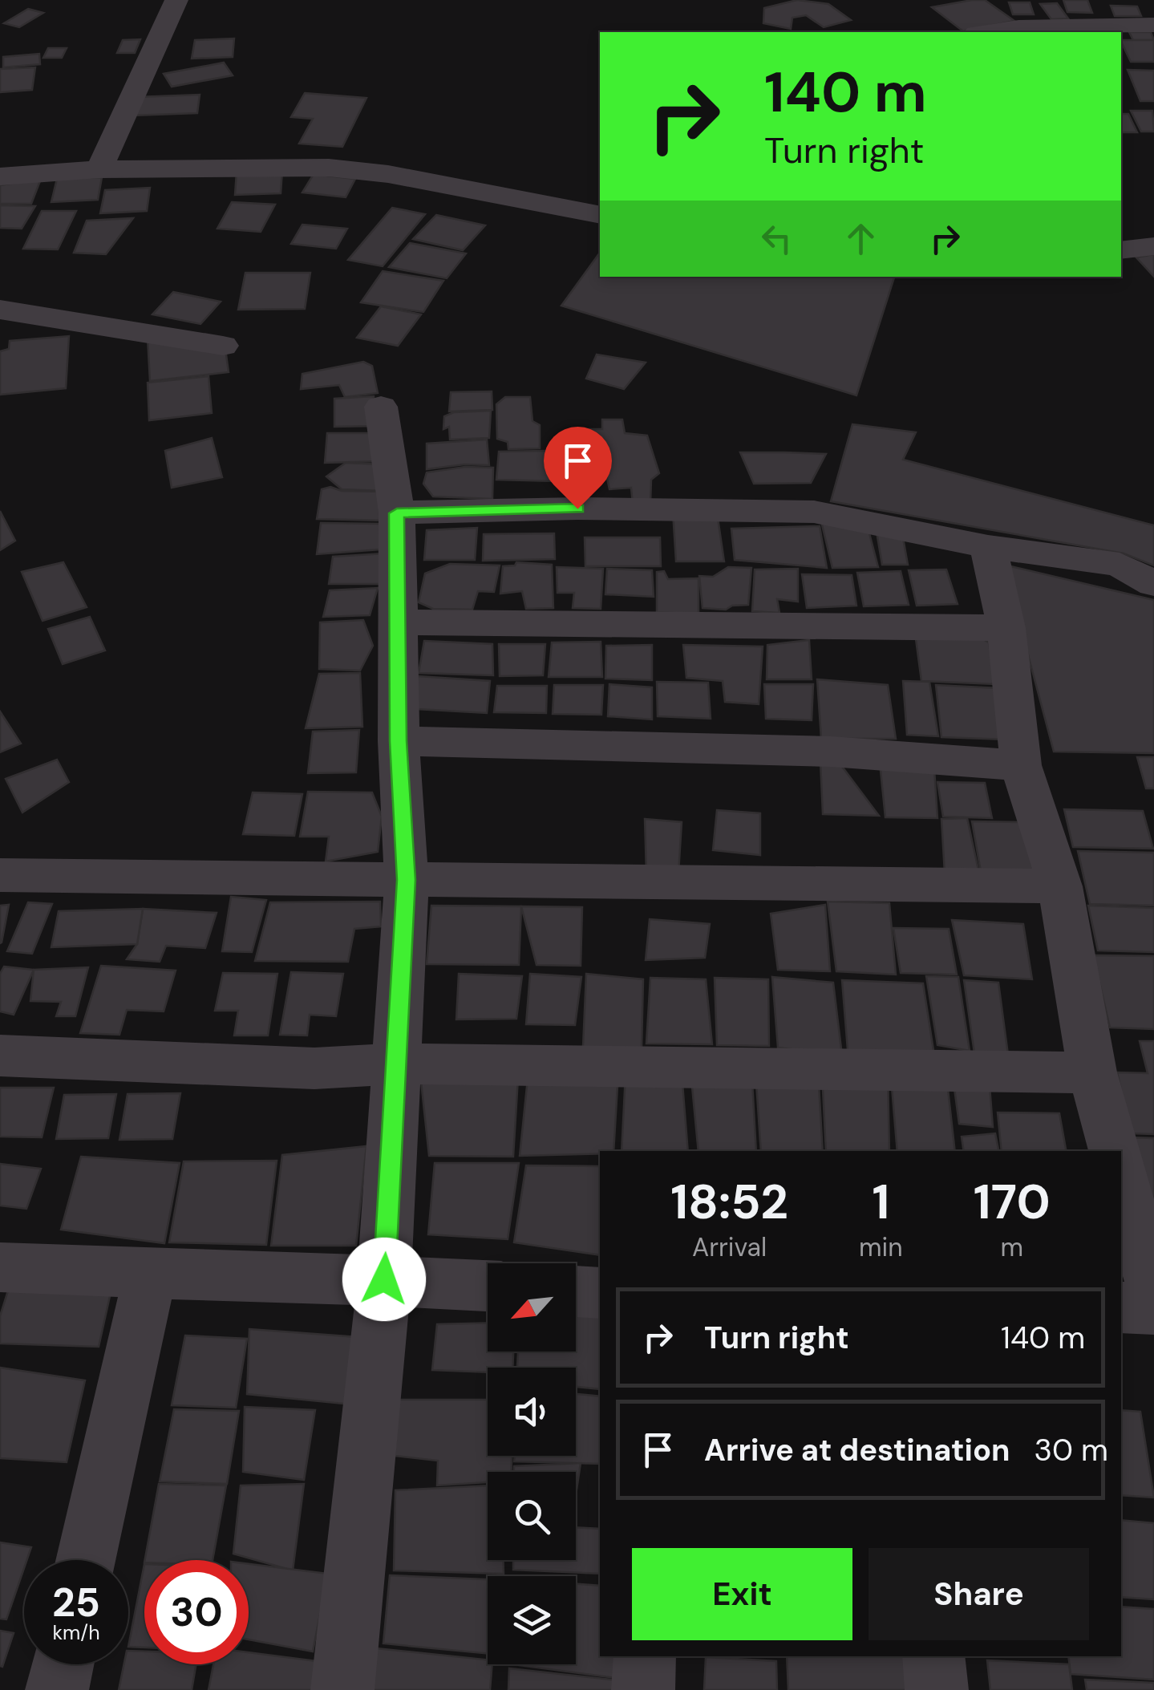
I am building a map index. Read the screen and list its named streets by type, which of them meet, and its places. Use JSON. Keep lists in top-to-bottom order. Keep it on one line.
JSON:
{"north":"bottom left","page":{"turn":["140 m","Turn right"],"eta":["18:52","Arrival","1","min","170","m"],"list":[{"name":"Turn right","value":"140 m"},{"name":"Arrive at destination","value":"30 m"}],"buttons":["Exit","Share"],"speed":"25 km/h","limit":"30"}}
